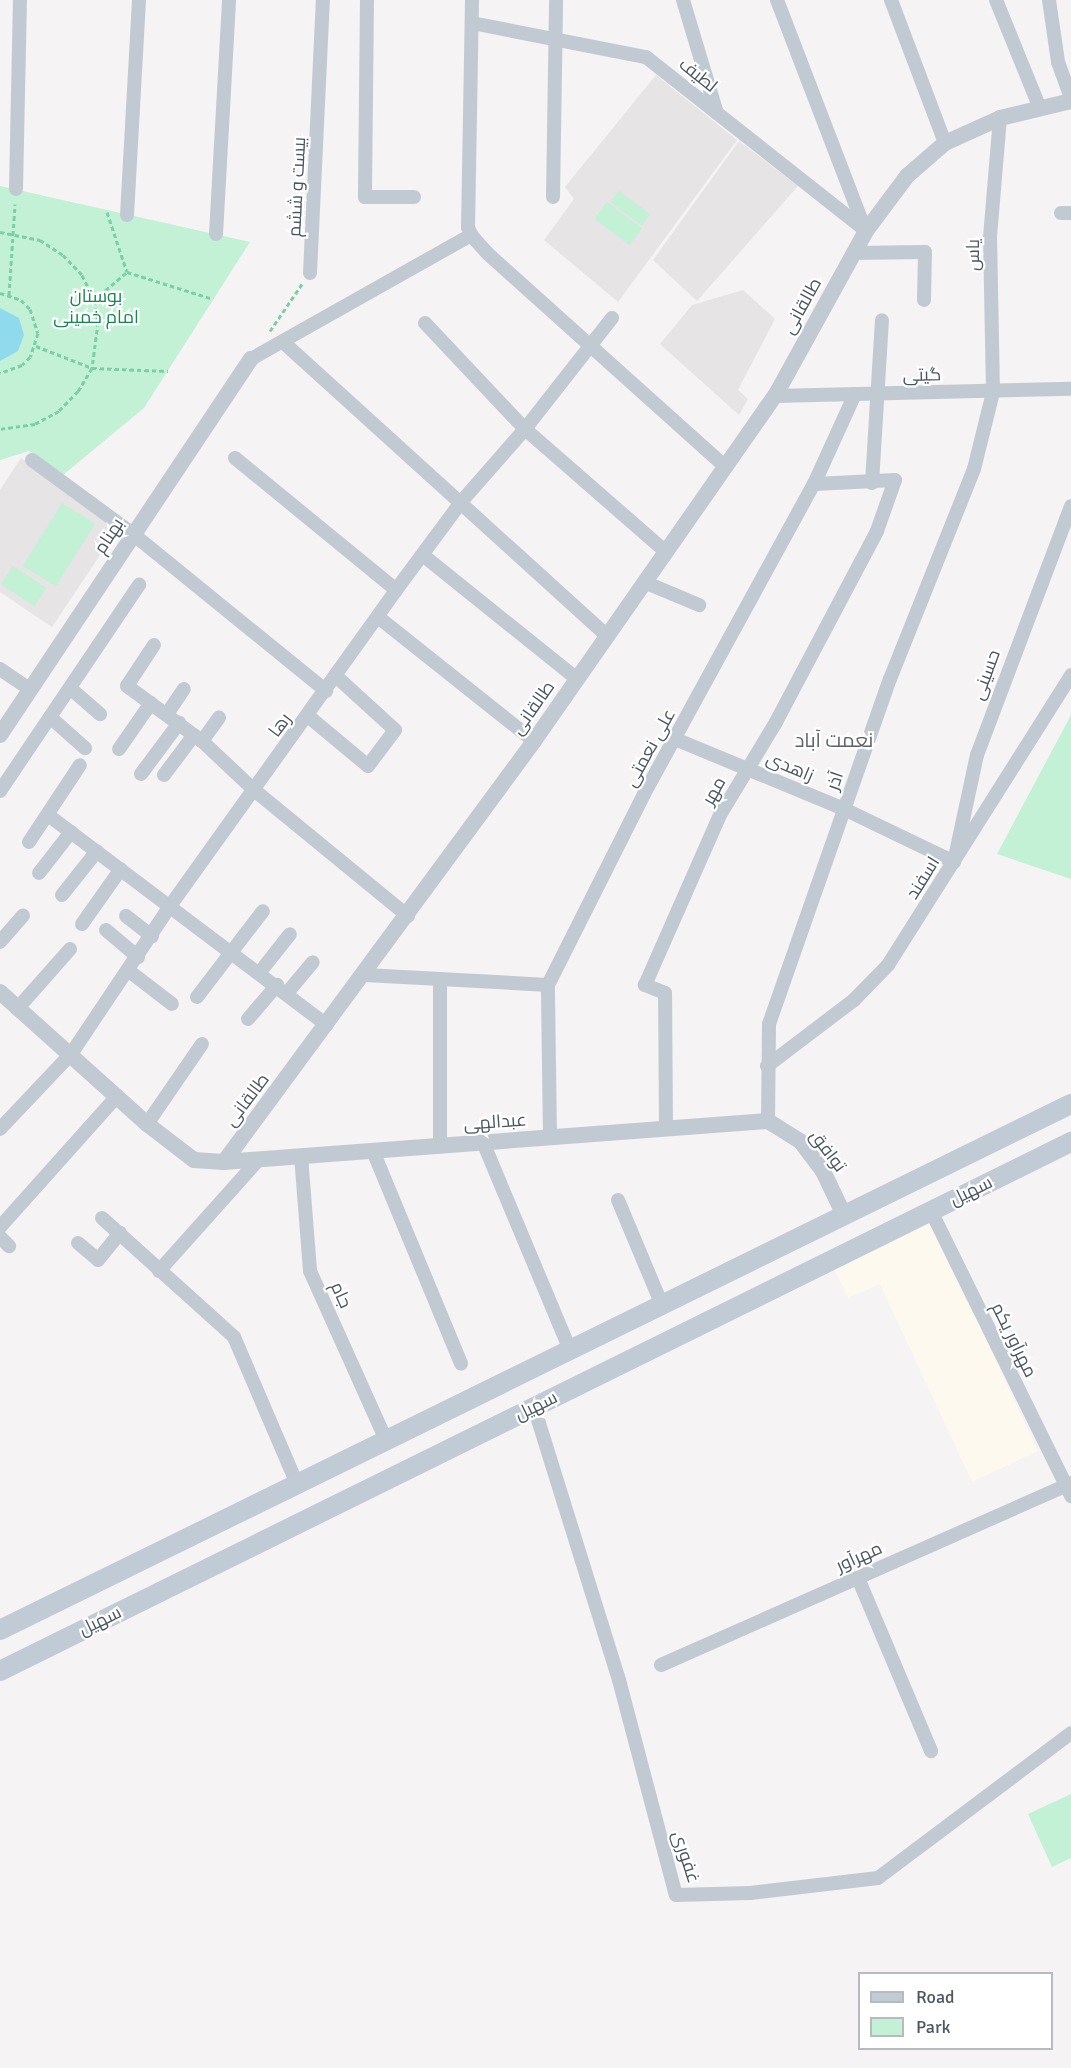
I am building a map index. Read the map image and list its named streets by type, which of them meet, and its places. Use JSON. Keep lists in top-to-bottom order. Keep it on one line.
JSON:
{"streets":{"main road":["سهیل"],"street":["لطیف","بیست و ششم","یاس","طالقانی","گیتی","بهنام","حسینی","رها","علی نعمتی","زاهدی","آذر","مهر","اسفند","عبدالهی","توافق","جام","مهرآور یکم","مهرآور","غفوری"]},"crossings":[["لطیف","طالقانی"],["یاس","طالقانی"],["یاس","گیتی"],["یاس","آذر"],["طالقانی","گیتی"],["طالقانی","عبدالهی"],["گیتی","علی نعمتی"],["گیتی","آذر"],["حسینی","زاهدی"],["حسینی","اسفند"],["علی نعمتی","زاهدی"],["علی نعمتی","عبدالهی"],["زاهدی","آذر"],["زاهدی","مهر"],["زاهدی","اسفند"],["آذر","اسفند"],["آذر","عبدالهی"],["آذر","توافق"],["مهر","عبدالهی"],["عبدالهی","توافق"],["عبدالهی","جام"],["توافق","سهیل"],["سهیل","جام"],["سهیل","مهرآور یکم"],["سهیل","غفوری"],["مهرآور یکم","مهرآور"]],"districts":["نعمت آباد"],"parks":["بوستان امام خمینی"],"legend":["Road","Park"]}
